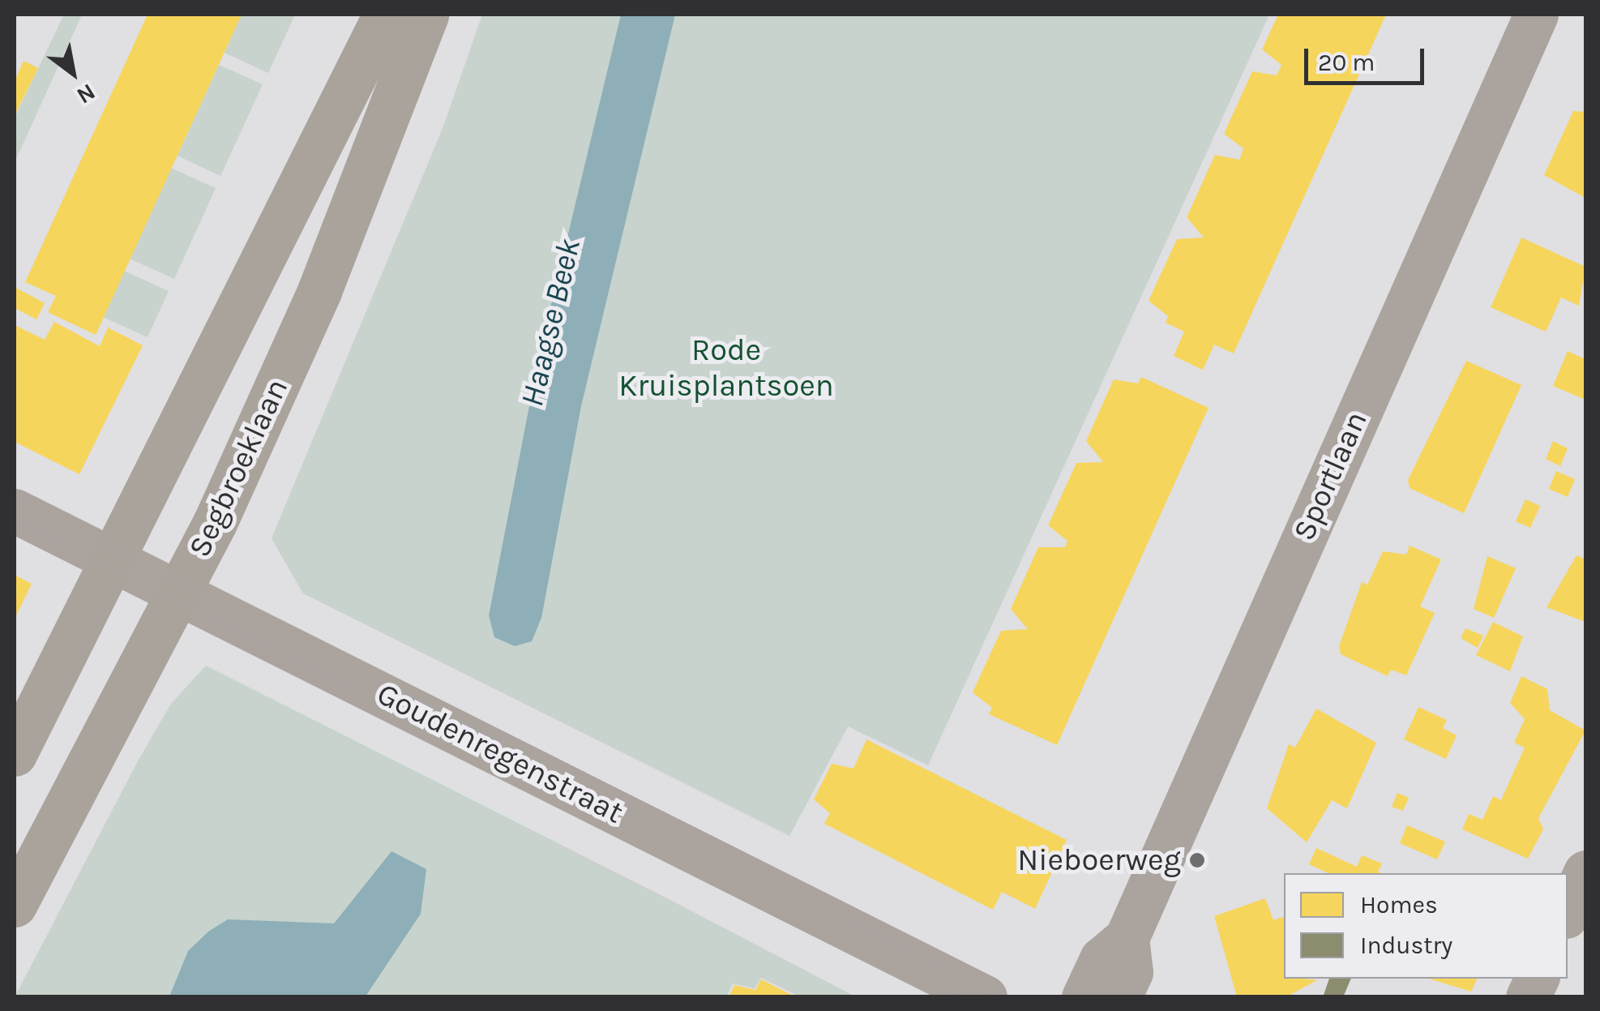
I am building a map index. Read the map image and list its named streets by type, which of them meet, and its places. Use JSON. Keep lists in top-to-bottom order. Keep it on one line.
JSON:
{"streets":{"main road":["Segbroeklaan"],"street":["Sportlaan","Goudenregenstraat"]},"crossings":[["Segbroeklaan","Goudenregenstraat"]],"water":["Haagse Beek"],"parks":["Rode Kruisplantsoen"],"places":["Nieboerweg"],"legend":["Homes","Industry"],"scale_bar":"20 m","north":"bottom right"}
